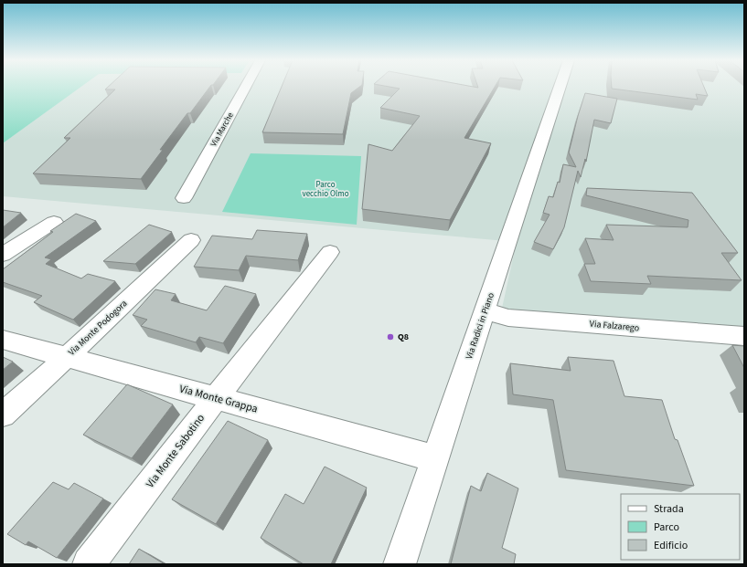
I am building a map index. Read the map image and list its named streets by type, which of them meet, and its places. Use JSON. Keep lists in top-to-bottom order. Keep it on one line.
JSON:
{"streets":{"street":["Via Marche","Via Radici in Piano","Via Falzarego","Via Monte Podogora","Via Monte Grappa","Via Monte Sabotino"]},"crossings":[["Via Radici in Piano","Via Falzarego"],["Via Radici in Piano","Via Monte Grappa"],["Via Monte Podogora","Via Monte Grappa"],["Via Monte Grappa","Via Monte Sabotino"]],"parks":["Parco vecchio Olmo"],"places":["Q8"],"legend":["Strada","Parco","Edificio"]}
